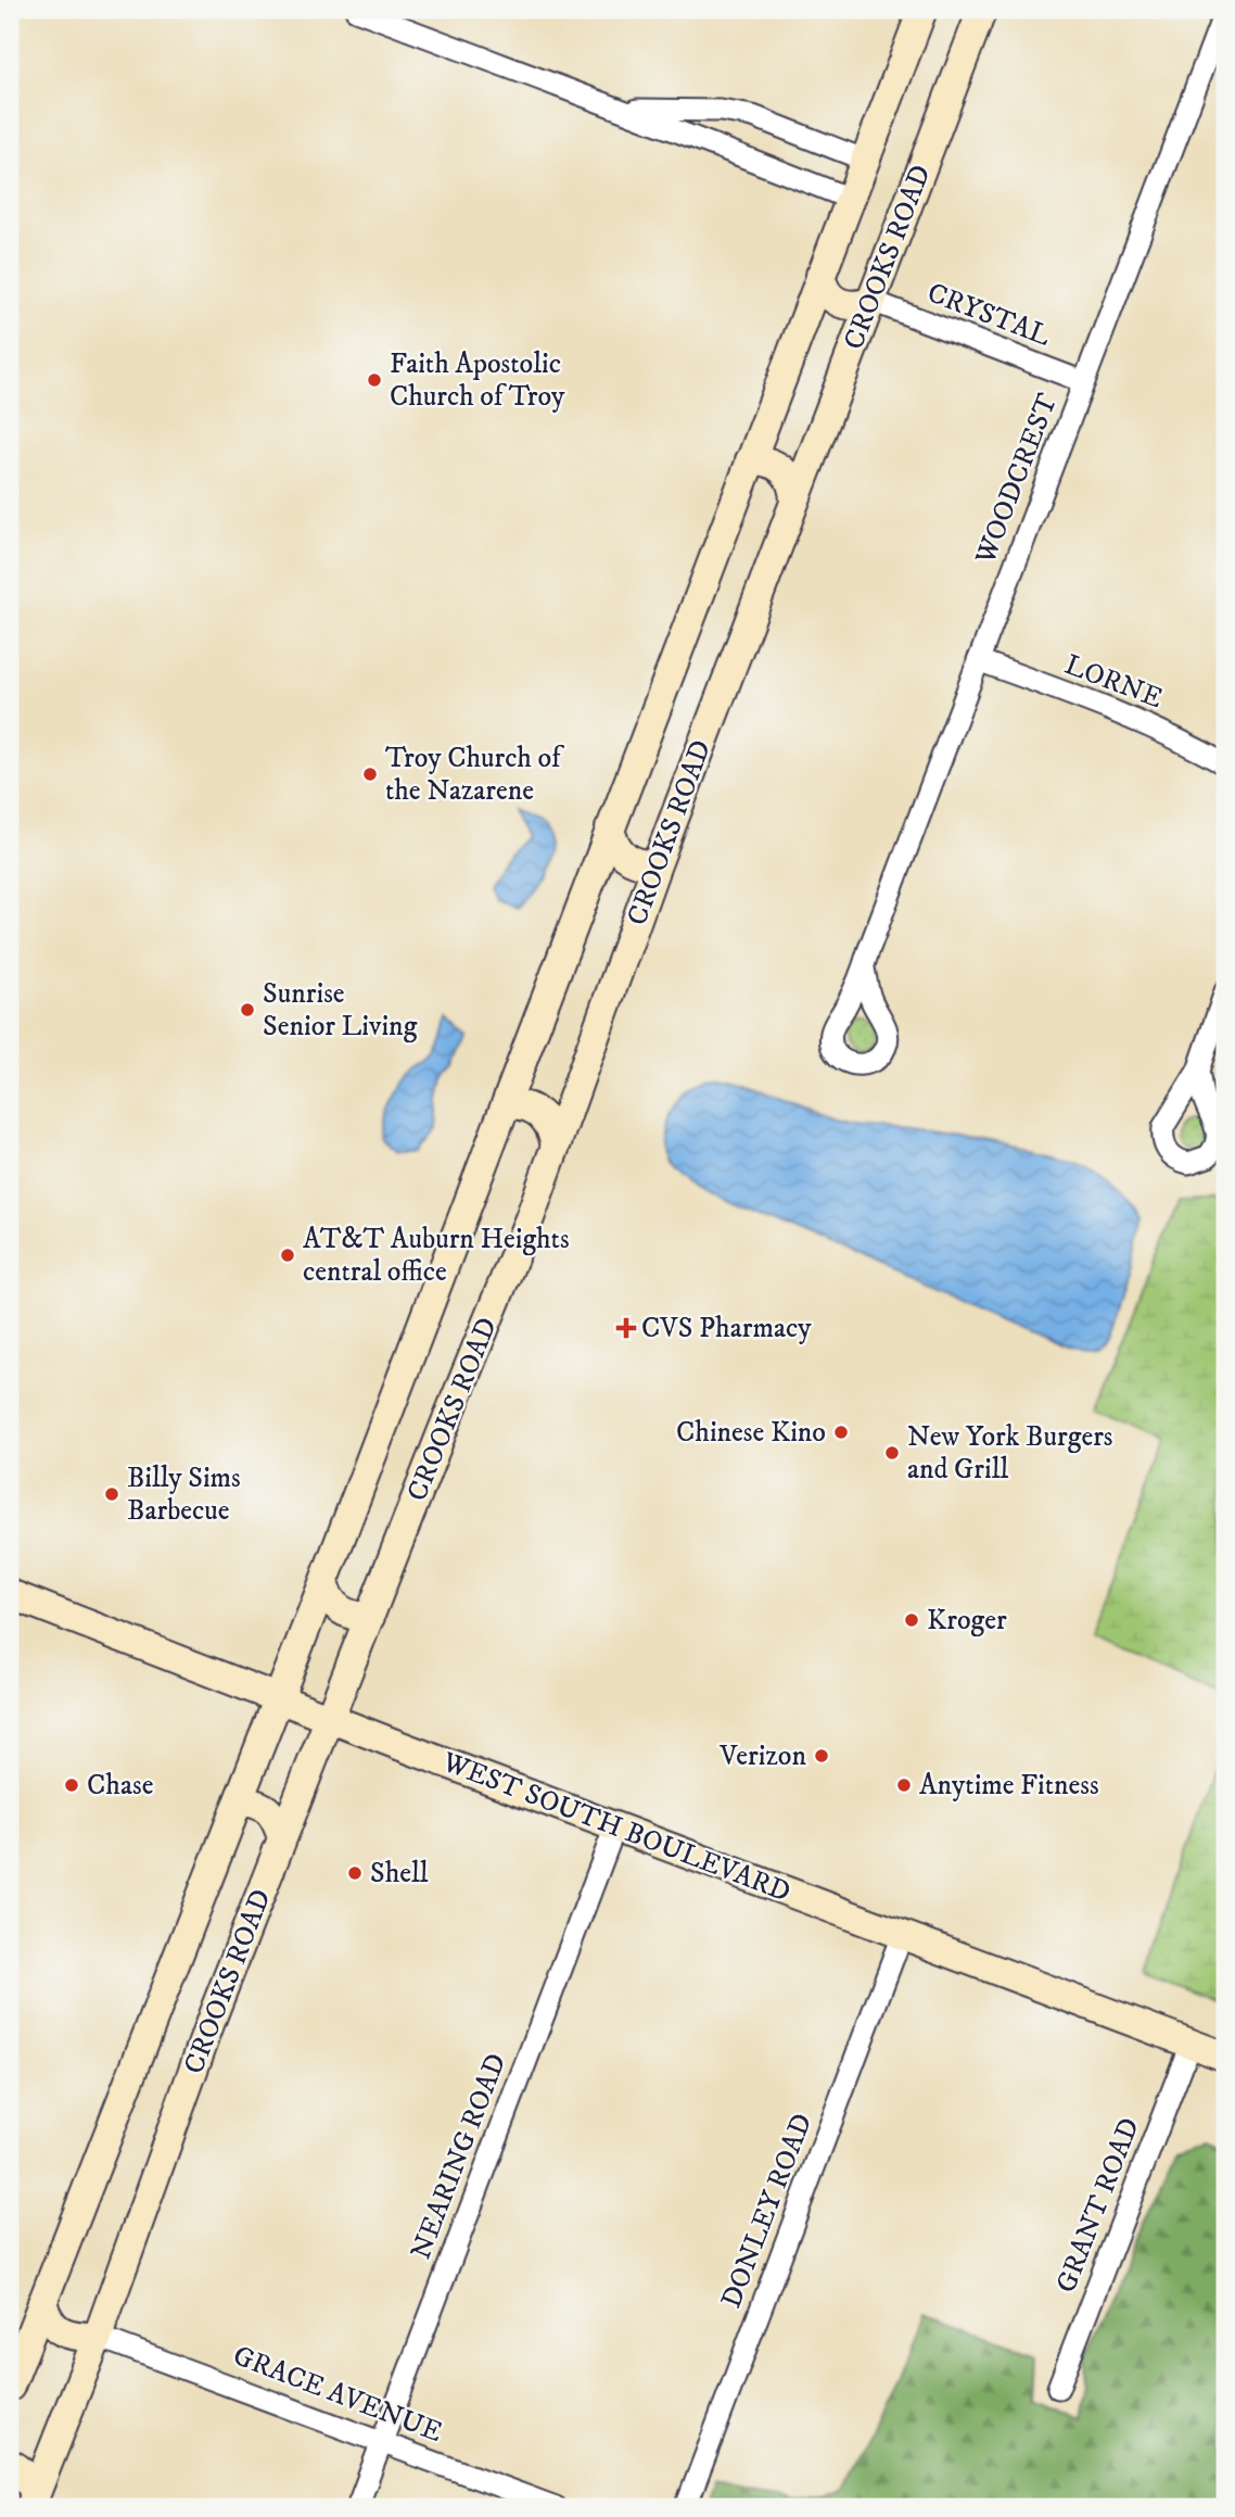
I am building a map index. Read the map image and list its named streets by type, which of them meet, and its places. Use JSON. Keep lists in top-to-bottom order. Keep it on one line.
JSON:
{"streets":{"main road":["CROOKS ROAD","WEST SOUTH BOULEVARD"],"street":["CRYSTAL","WOODCREST","LORNE","NEARING ROAD","GRANT ROAD","DONLEY ROAD","GRACE AVENUE"]},"crossings":[["CROOKS ROAD","CRYSTAL"],["CROOKS ROAD","WEST SOUTH BOULEVARD"],["CROOKS ROAD","GRACE AVENUE"],["CRYSTAL","WOODCREST"],["WOODCREST","LORNE"],["WEST SOUTH BOULEVARD","NEARING ROAD"],["WEST SOUTH BOULEVARD","GRANT ROAD"],["WEST SOUTH BOULEVARD","DONLEY ROAD"],["NEARING ROAD","GRACE AVENUE"]],"places":{"other":["Faith Apostolic Church of Troy","Troy Church of the Nazarene","Sunrise Senior Living","AT&T Auburn Heights central office","Chinese Kino","New York Burgers and Grill","Billy Sims Barbecue","Kroger","Verizon","Chase","Anytime Fitness","Shell"],"health":["CVS Pharmacy"]}}
